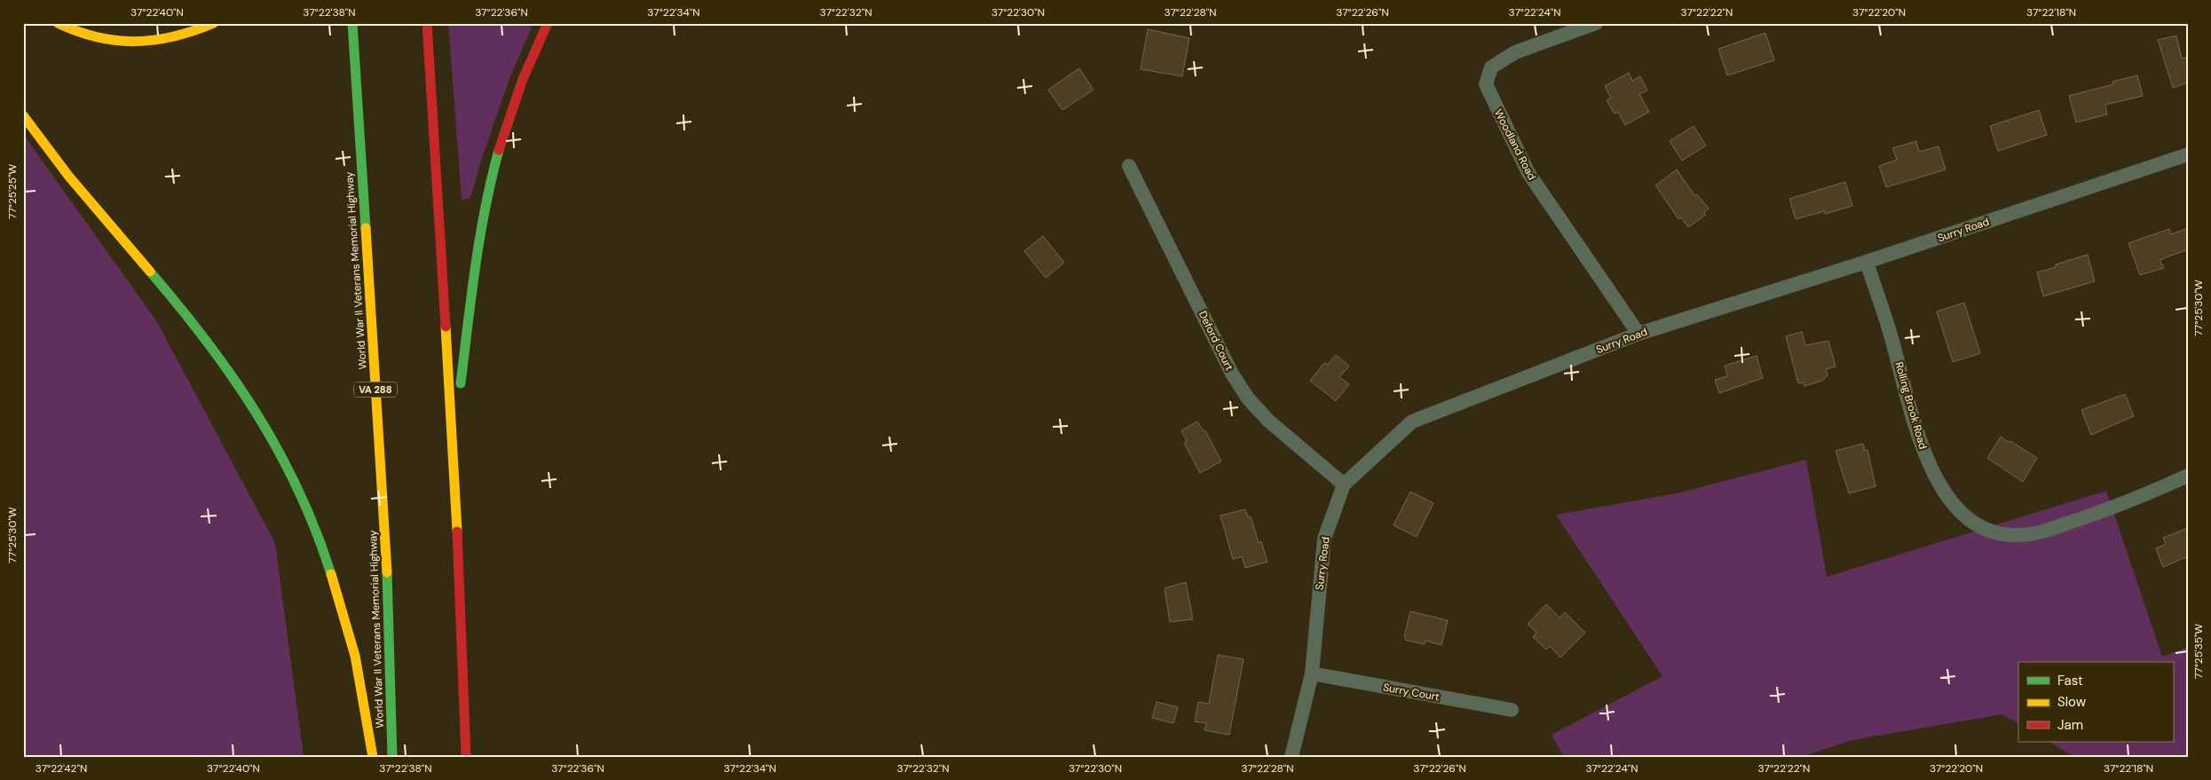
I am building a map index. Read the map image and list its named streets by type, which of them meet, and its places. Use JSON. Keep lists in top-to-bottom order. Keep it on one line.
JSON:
{"streets":{"highway":["World War II Veterans Memorial Highway","VA 288"],"street":["Woodland Road","Surry Road","Deford Court","Rolling Brook Road","Surry Court"]},"crossings":[["Woodland Road","Surry Road"],["Surry Road","Deford Court"],["Surry Road","Rolling Brook Road"],["Surry Road","Surry Court"]],"legend":["Fast","Slow","Jam"],"coordinates":["37°22'40\"N","37°22'38\"N","37°22'36\"N","37°22'34\"N","37°22'32\"N","37°22'30\"N","37°22'28\"N","37°22'26\"N","37°22'24\"N","37°22'22\"N","37°22'20\"N","37°22'18\"N","77°25'25\"W","77°25'30\"W","77°25'35\"W","37°22'42\"N"]}
